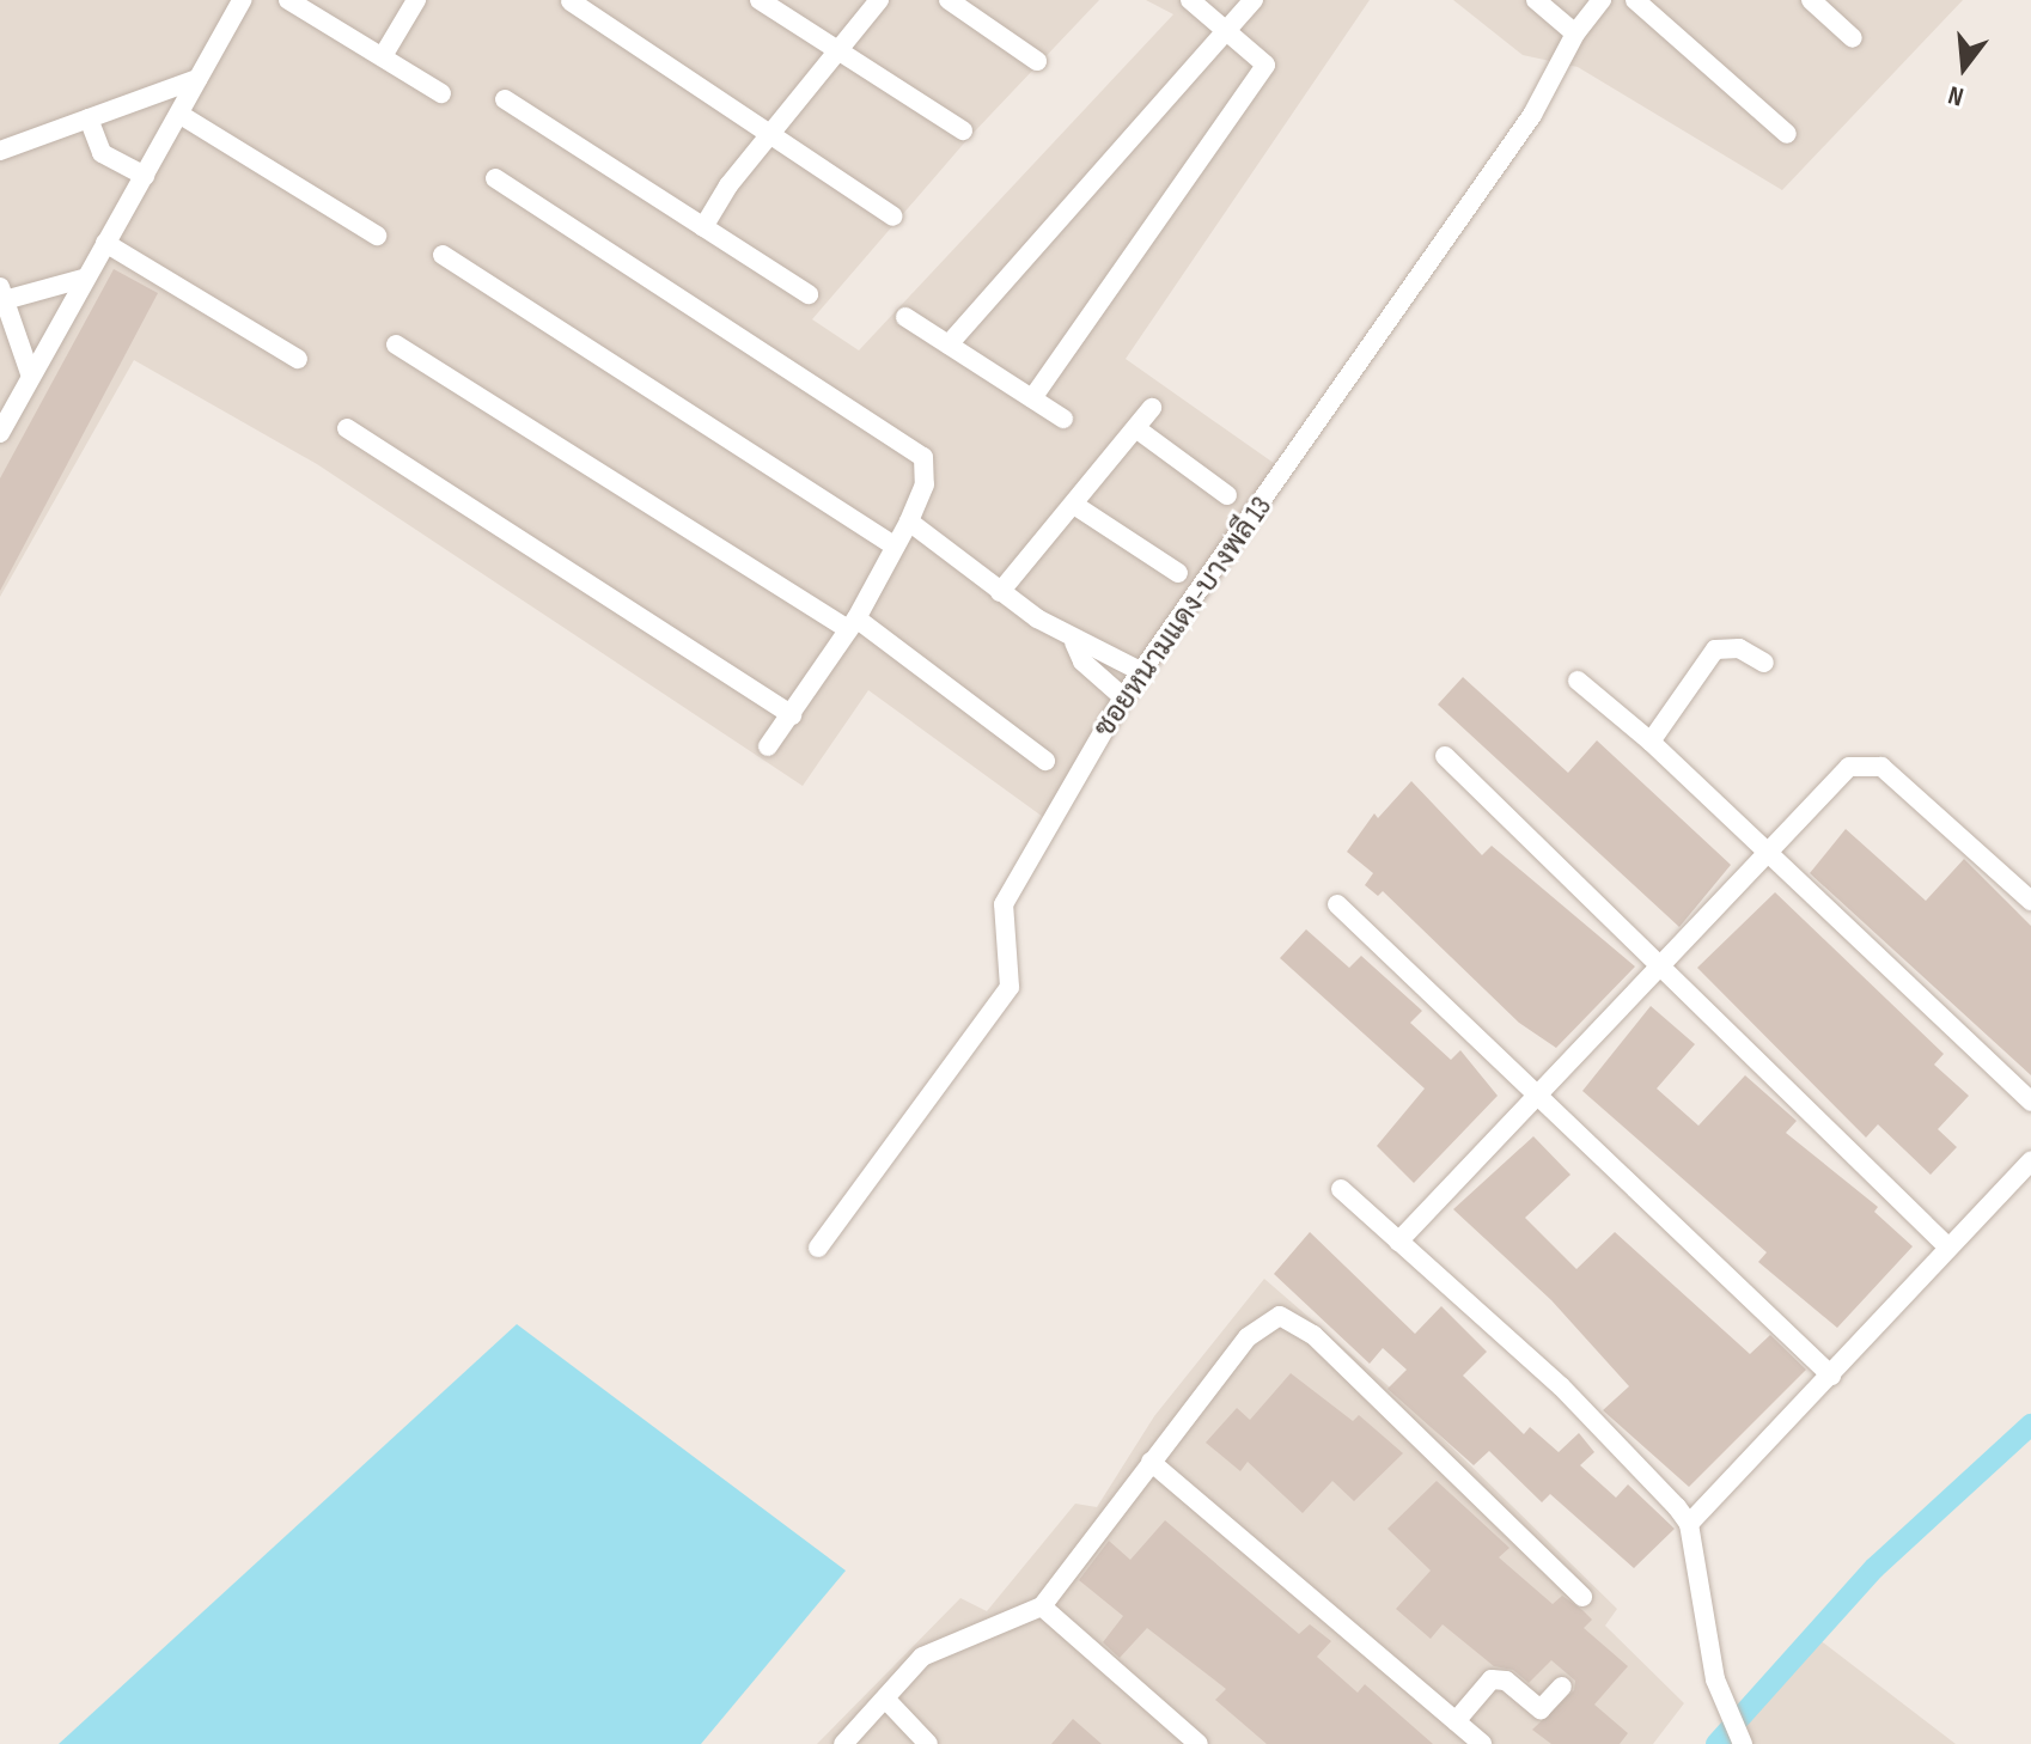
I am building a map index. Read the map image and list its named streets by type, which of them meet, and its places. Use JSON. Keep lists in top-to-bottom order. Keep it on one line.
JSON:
{"streets":{"street":["ซอยหนามแดง-บางพลี 13"]},"north":"bottom"}
